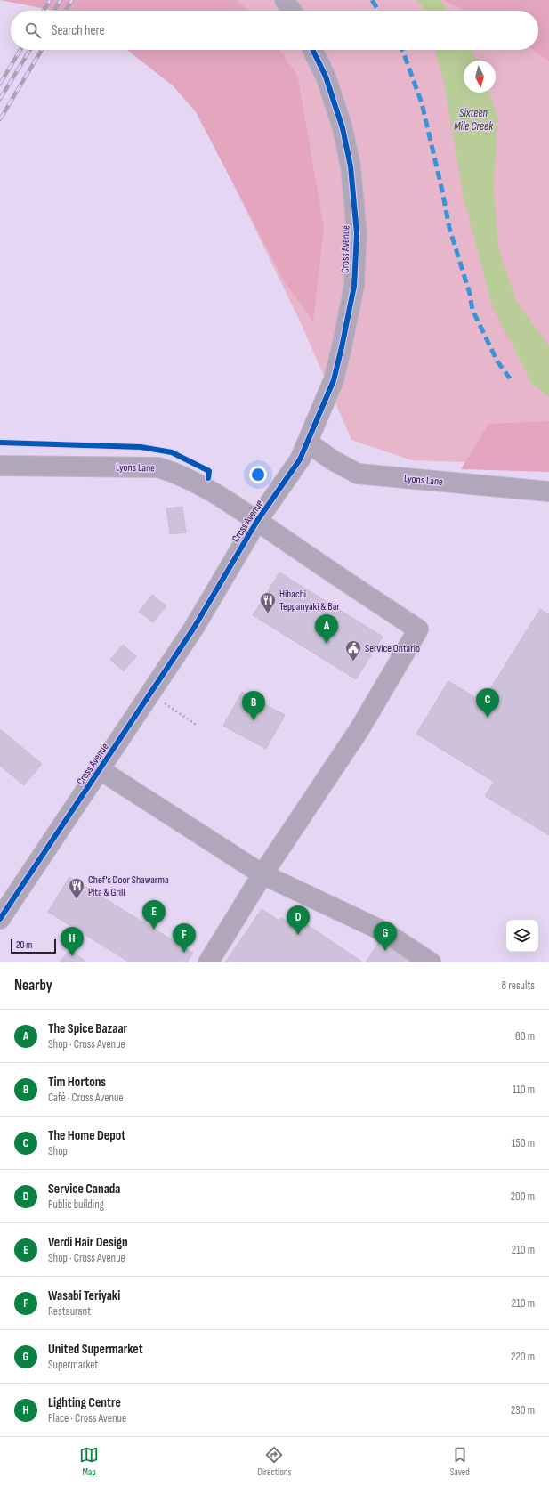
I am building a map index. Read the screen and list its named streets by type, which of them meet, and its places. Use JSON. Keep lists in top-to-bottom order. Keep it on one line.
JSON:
{"streets":{"street":["Cross Avenue","Lyons Lane"]},"crossings":[["Cross Avenue","Lyons Lane"]],"water":["Sixteen Mile Creek"],"places":{"restaurant":["Hibachi Teppanyaki & Bar","Chef's Door Shawarma Pita & Grill"],"public building":["Service Ontario"]},"scale_bar":"20 m","north":"bottom","page":{"search":"Search here","pins":["A","C","B","E","D","G","F","H"],"scale":"20 m","heading":["Nearby","8 results"],"list":[{"mark":"A","name":"The Spice Bazaar","note":"Shop · Cross Avenue","value":"80 m"},{"mark":"B","name":"Tim Hortons","note":"Café · Cross Avenue","value":"110 m"},{"mark":"C","name":"The Home Depot","note":"Shop","value":"150 m"},{"mark":"D","name":"Service Canada","note":"Public building","value":"200 m"},{"mark":"E","name":"Verdi Hair Design","note":"Shop · Cross Avenue","value":"210 m"},{"mark":"F","name":"Wasabi Teriyaki","note":"Restaurant","value":"210 m"},{"mark":"G","name":"United Supermarket","note":"Supermarket","value":"220 m"},{"mark":"H","name":"Lighting Centre","note":"Place · Cross Avenue","value":"230 m"}],"nav":["Map","Directions","Saved"]}}
